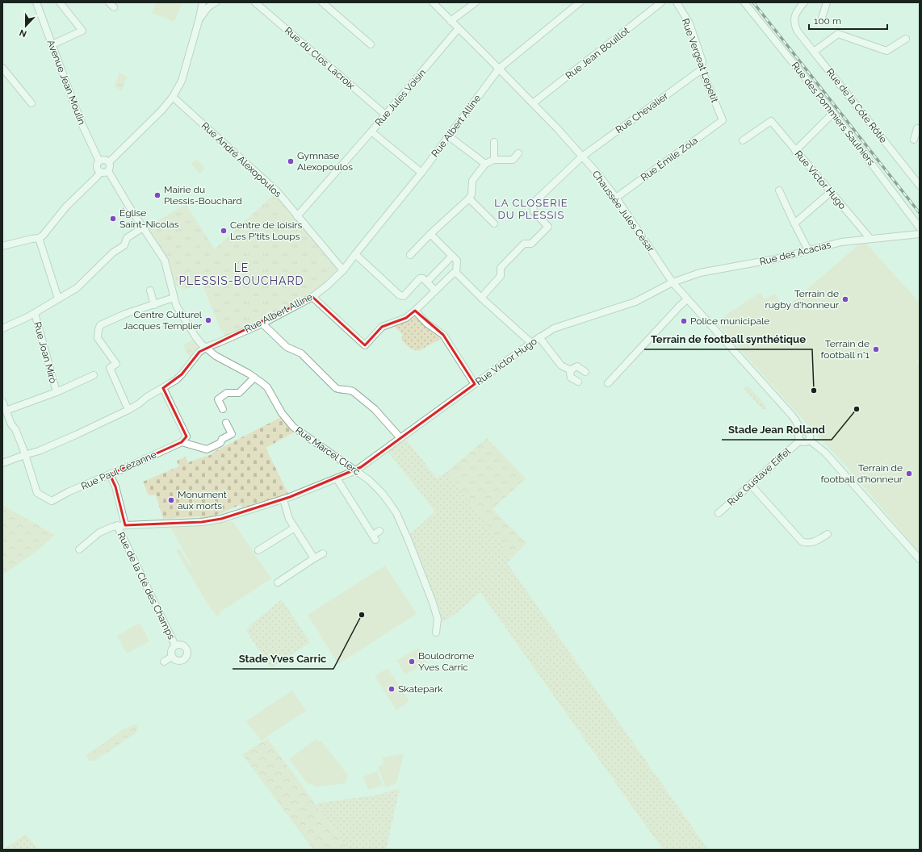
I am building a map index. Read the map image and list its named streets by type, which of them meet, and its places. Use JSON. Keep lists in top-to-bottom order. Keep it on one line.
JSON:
{"streets":{"street":["Rue Jean Bouillot","Rue du Clos Lacroix","Rue Vergeat Lepetit","Avenue Jean Moulin","Rue Jules Voisin","Rue de la Côte Rôtie","Rue Chevalier","Rue des Pommiers Saulniers","Rue Albert Alline","Rue Émile Zola","Rue André Alexopoulos","Rue Victor Hugo","Chaussée Jules César","Rue des Acacias","Rue Joan Mirò","Rue Marcel Clerc","Rue Paul Cézanne","Rue Gustave Eiffel","Rue de la Clé des Champs"]},"crossings":[["Rue Jean Bouillot","Chaussée Jules César"],["Rue du Clos Lacroix","Rue Jules Voisin"],["Rue Vergeat Lepetit","Rue Chevalier"],["Rue Vergeat Lepetit","Rue Émile Zola"],["Avenue Jean Moulin","Rue Marcel Clerc"],["Rue Jules Voisin","Rue Albert Alline"],["Rue Jules Voisin","Chaussée Jules César"],["Rue Chevalier","Chaussée Jules César"],["Rue Albert Alline","Rue André Alexopoulos"],["Rue Albert Alline","Chaussée Jules César"],["Rue Albert Alline","Rue Marcel Clerc"],["Rue Albert Alline","Rue Paul Cézanne"],["Rue Émile Zola","Chaussée Jules César"],["Rue Victor Hugo","Chaussée Jules César"],["Rue Victor Hugo","Rue des Acacias"],["Rue Victor Hugo","Rue Marcel Clerc"],["Rue Victor Hugo","Rue de la Clé des Champs"],["Chaussée Jules César","Rue des Acacias"],["Chaussée Jules César","Rue Gustave Eiffel"]],"districts":["LA CLOSERIE DU PLESSIS","LE PLESSIS-BOUCHARD"],"places":["Gymnase Alexopoulos","Mairie du Plessis-Bouchard","Église Saint-Nicolas","Centre de loisirs Les P'tits Loups","Terrain de rugby d'honneur","Centre Culturel Jacques Templier","Police municipale","Terrain de football n°1","Terrain de football synthétique","Stade Jean Rolland","Terrain de football d'honneur","Monument aux morts","Stade Yves Carric","Boulodrome Yves Carric","Skatepark"],"scale_bar":"100 m","north":"bottom"}
